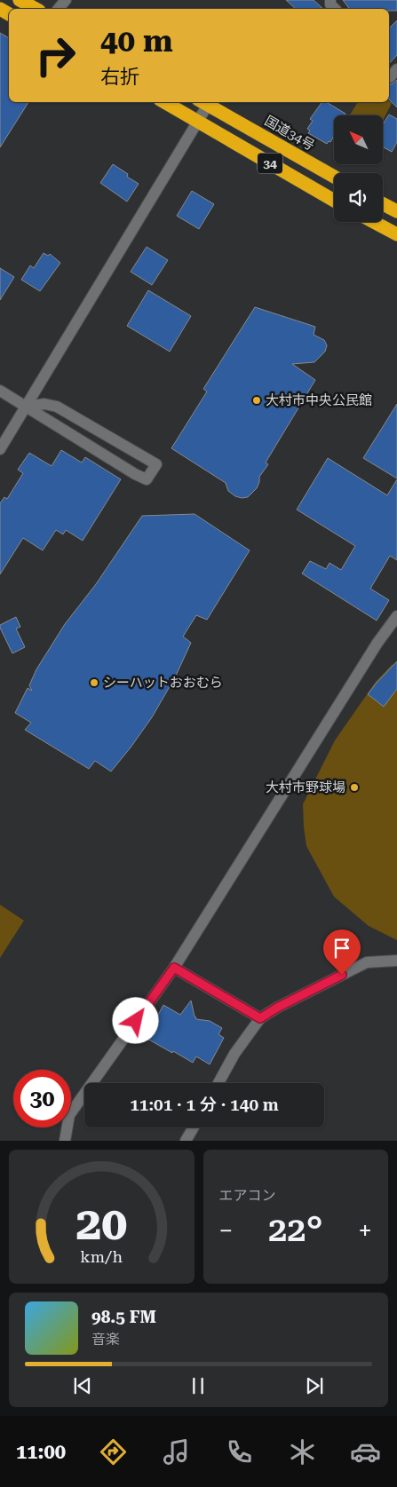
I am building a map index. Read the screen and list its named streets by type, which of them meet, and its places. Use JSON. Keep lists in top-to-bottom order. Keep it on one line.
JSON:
{"streets":{"highway":["国道34号","34"]},"places":["大村市中央公民館","シーハットおおむら","大村市野球場"],"north":"top left","page":{"turn":["40 m","右折"],"limit":"30","trip":"11:01 · 1 分 · 140 m","tile":"エアコン","heat":["−","22°","+"],"song":["98.5 FM","音楽"],"tabs":"11:00","gauge":["20","km/h"]}}
